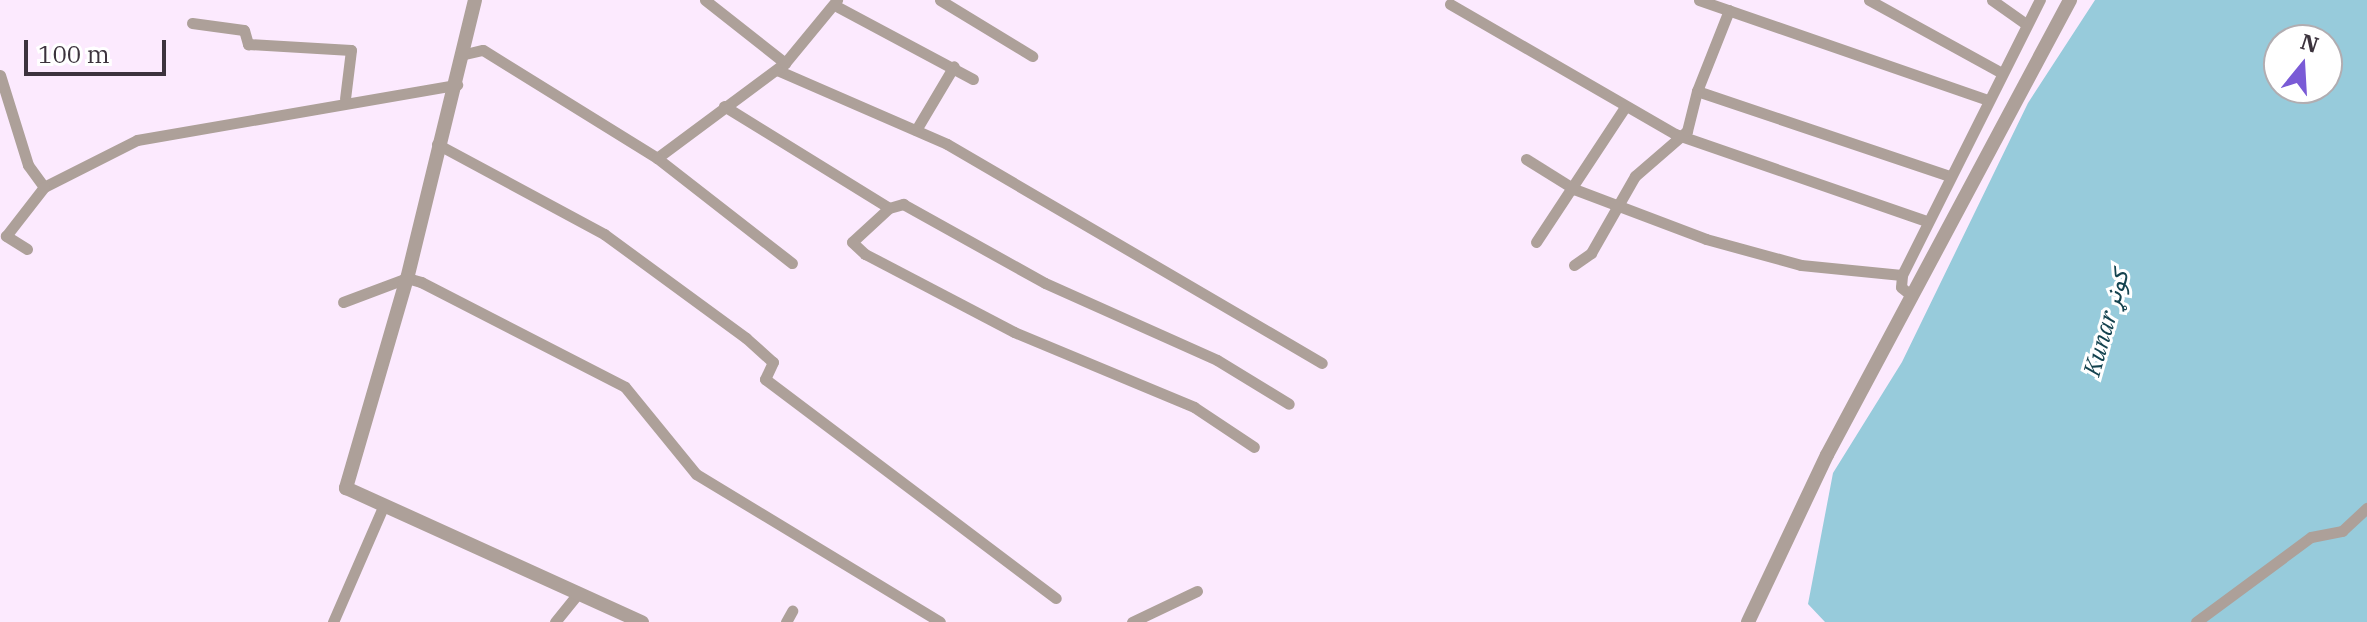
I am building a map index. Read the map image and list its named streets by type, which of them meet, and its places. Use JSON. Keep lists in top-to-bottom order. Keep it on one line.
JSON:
{"water":["Kunar کونړ"],"scale_bar":"100 m","north":"top"}
